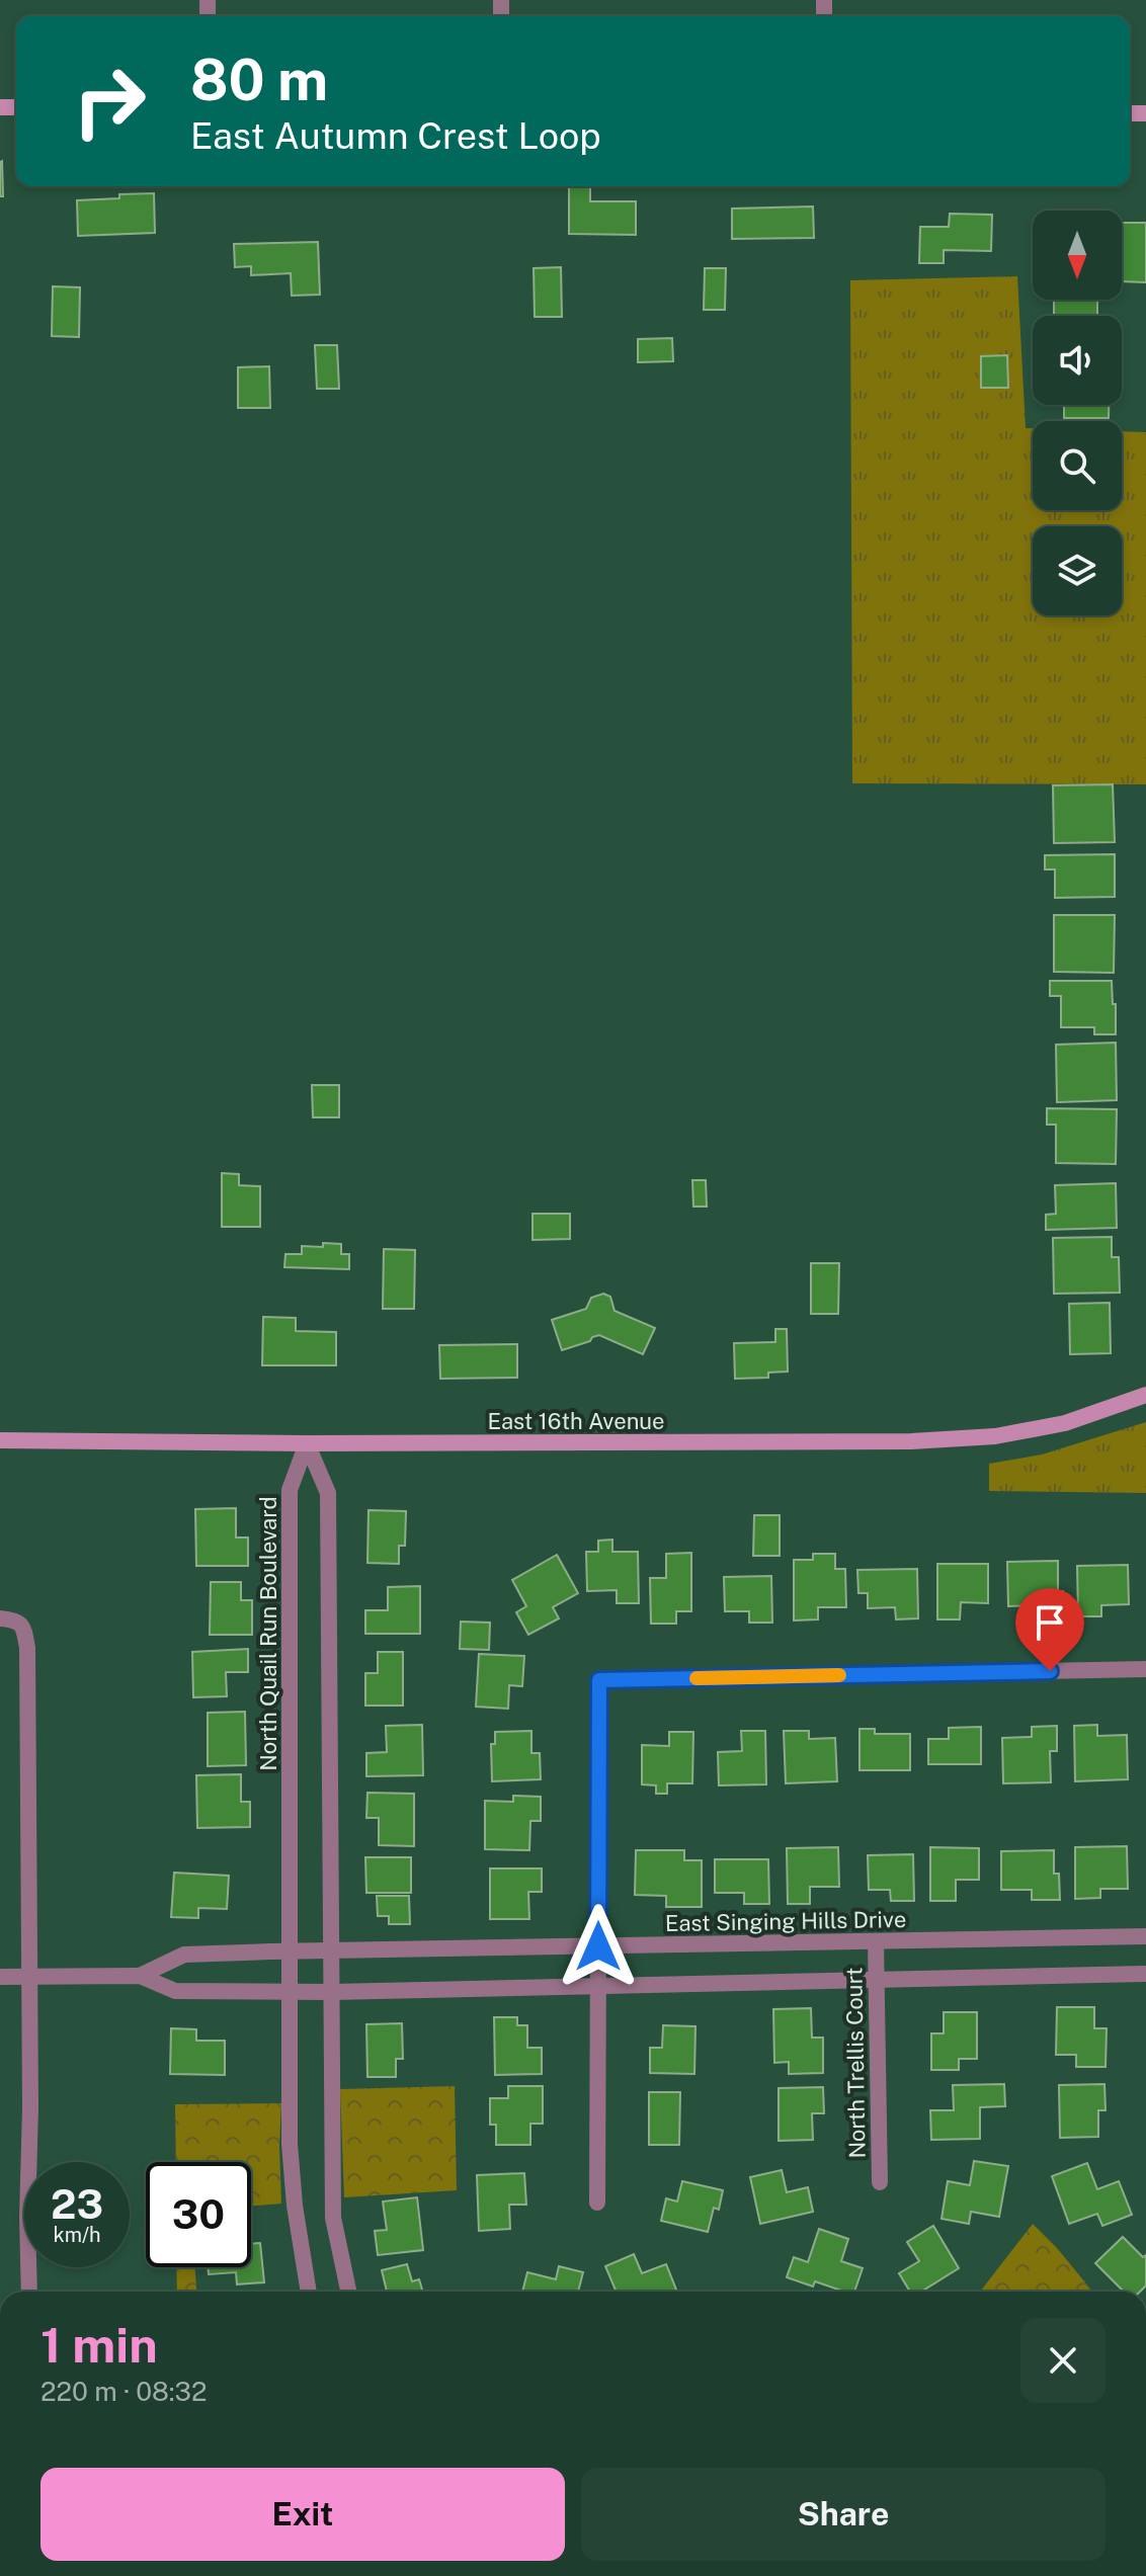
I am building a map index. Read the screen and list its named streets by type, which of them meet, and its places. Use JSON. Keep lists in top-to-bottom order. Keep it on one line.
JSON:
{"streets":{"street":["East 16th Avenue","North Quail Run Boulevard","East Singing Hills Drive","North Trellis Court"]},"crossings":[["East 16th Avenue","North Quail Run Boulevard"],["North Quail Run Boulevard","East Singing Hills Drive"],["East Singing Hills Drive","North Trellis Court"]],"north":"bottom","page":{"turn":["80 m","East Autumn Crest Loop"],"speed":"23 km/h","limit":"30","heading":["1 min","220 m · 08:32"],"buttons":["Exit","Share"]}}
